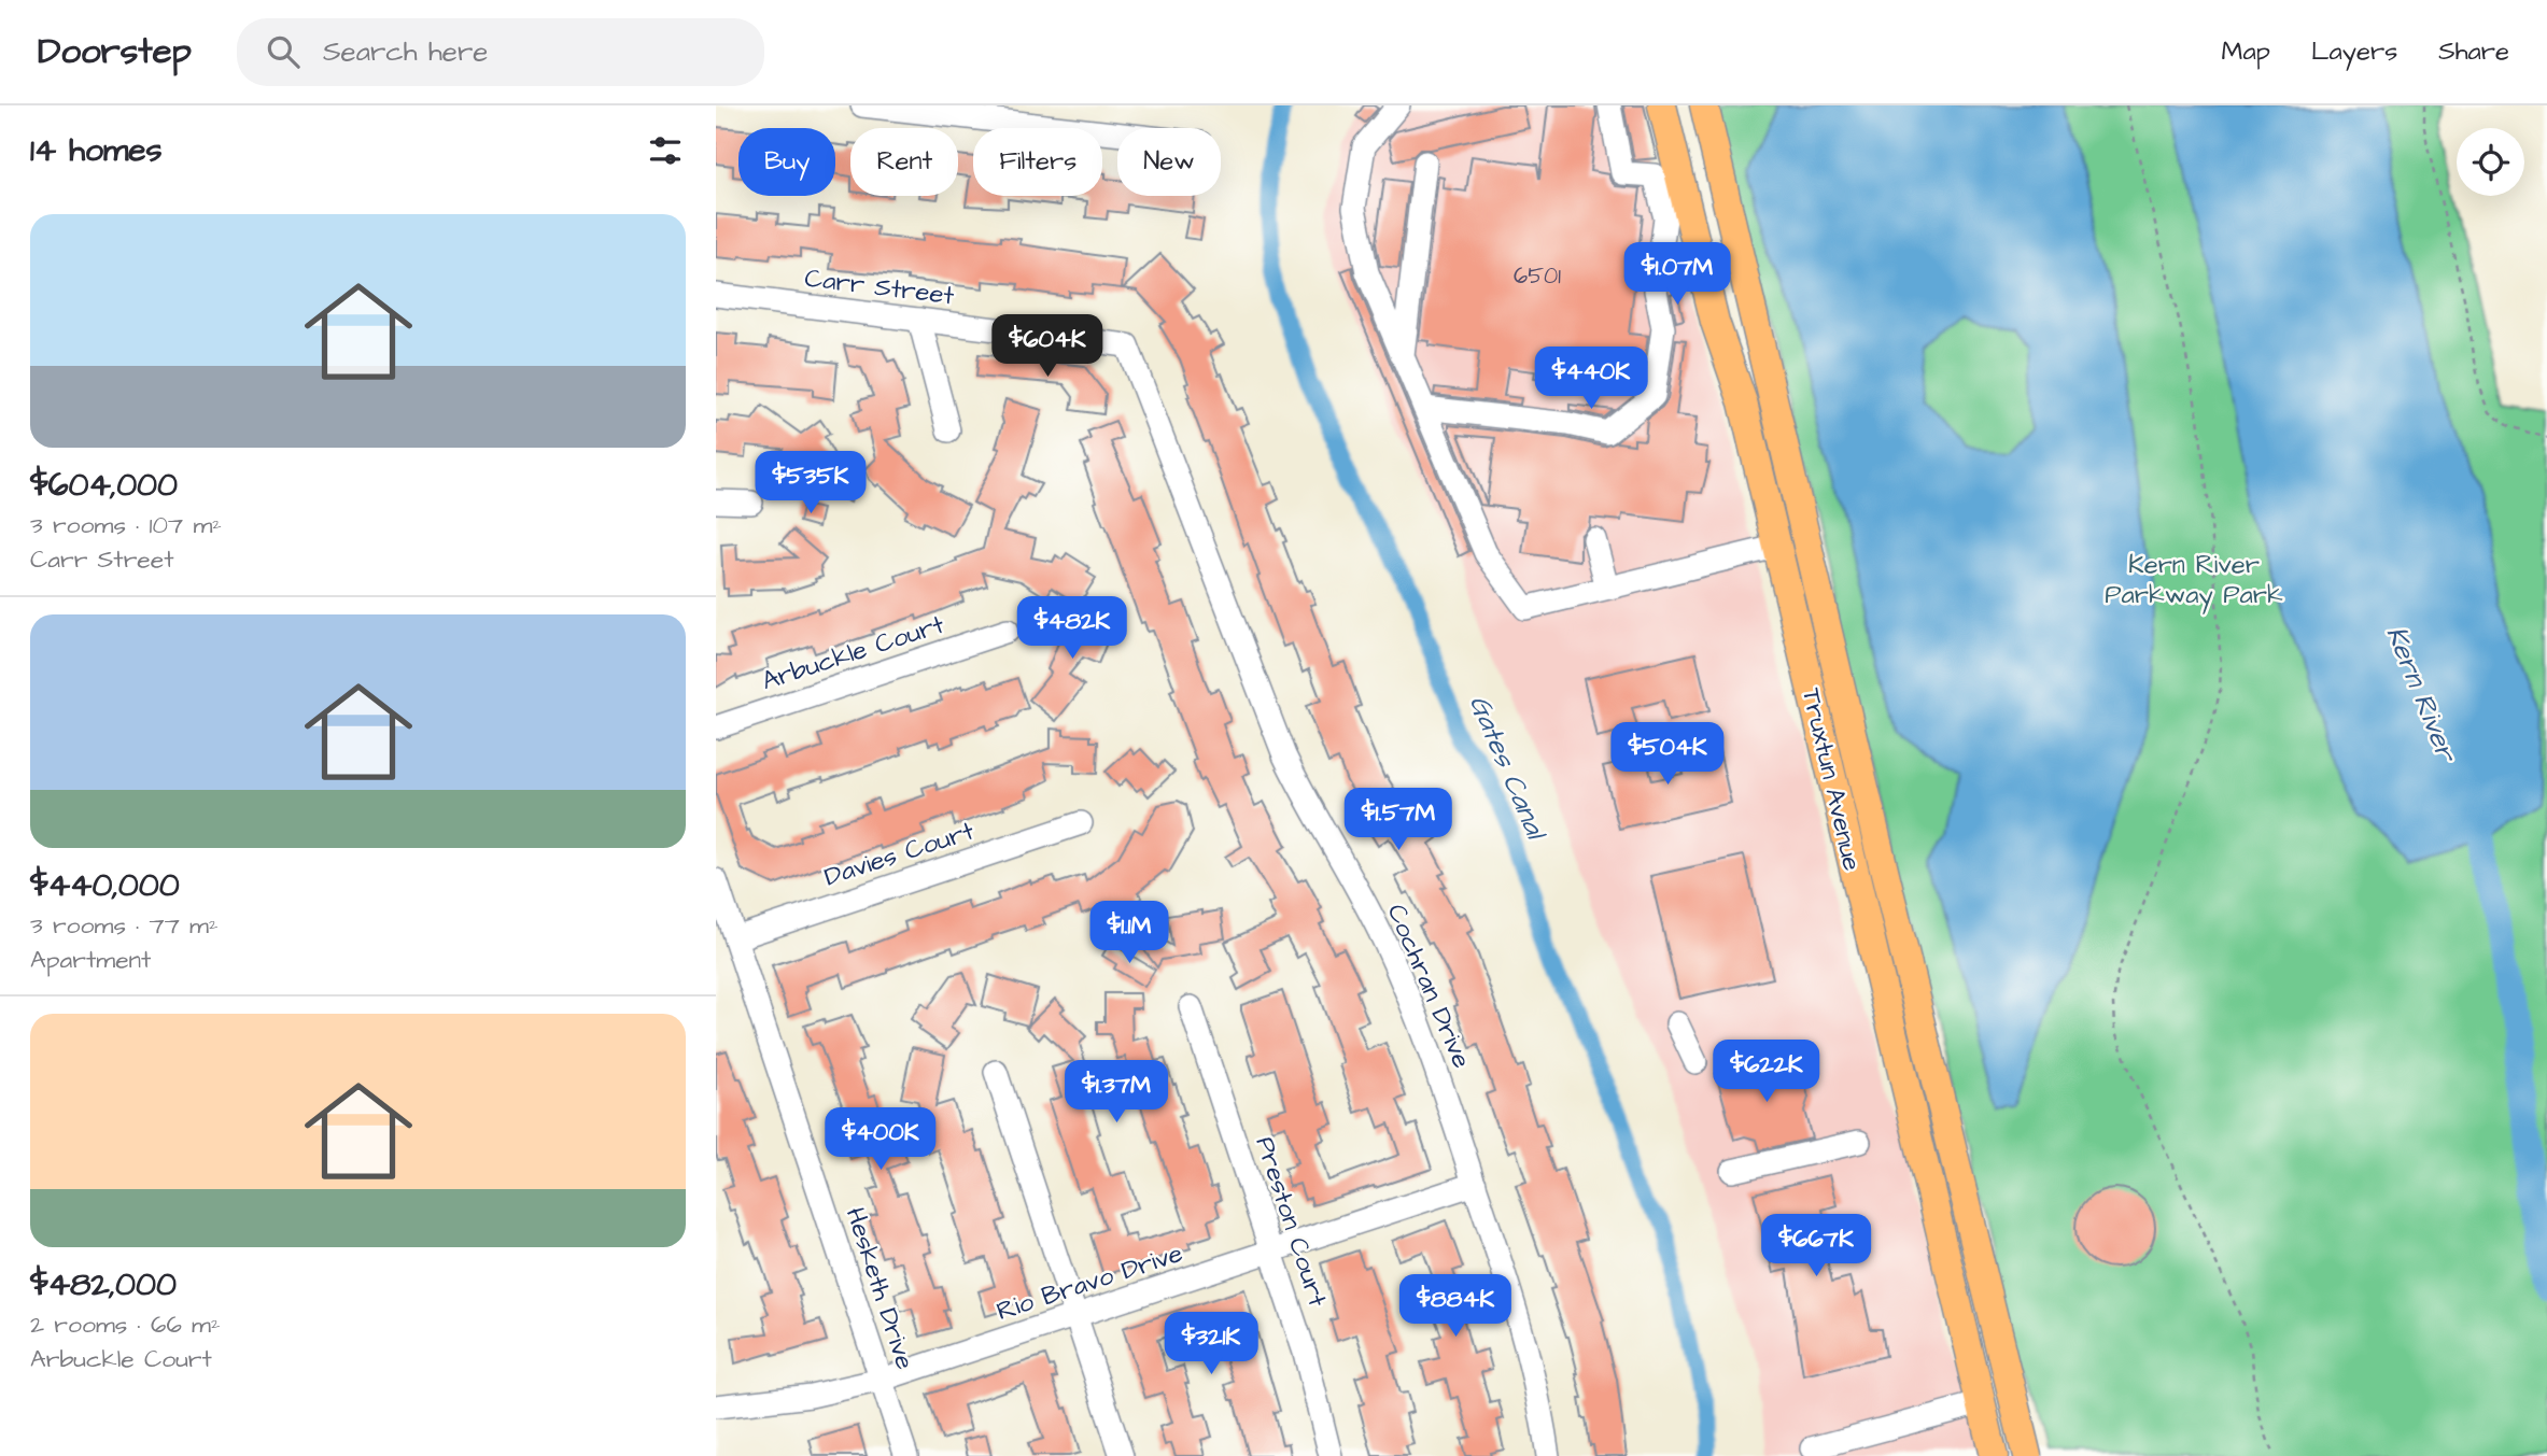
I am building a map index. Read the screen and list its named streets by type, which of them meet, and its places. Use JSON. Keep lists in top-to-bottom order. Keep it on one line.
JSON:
{"streets":{"main road":["Truxtun Avenue"],"street":["Carr Street","Arbuckle Court","Davies Court","Cochran Drive","Preston Court","Rio Bravo Drive","Hesketh Drive"]},"crossings":[["Carr Street","Cochran Drive"],["Davies Court","Hesketh Drive"],["Cochran Drive","Rio Bravo Drive"],["Preston Court","Rio Bravo Drive"],["Rio Bravo Drive","Hesketh Drive"]],"water":["Kern River","Gates Canal"],"parks":["Kern River Parkway Park"],"house_numbers":["6501"],"page":{"header":"Doorstep","search":"Search here","nav":["Map","Layers","Share"],"heading":"14 homes","chip":["Buy","Rent","Filters","New"],"list":[{"name":"$604,000","note":"3 rooms · 107 m² · Carr Street"},{"name":"$440,000","note":"3 rooms · 77 m² · Apartment"},{"name":"$482,000","note":"2 rooms · 66 m² · Arbuckle Court"}],"price":["$1.07M","$604K","$440K","$535K","$482K","$504K","$1.57M","$1.1M","$622K","$1.37M","$400K","$667K","$884K","$321K"]}}
